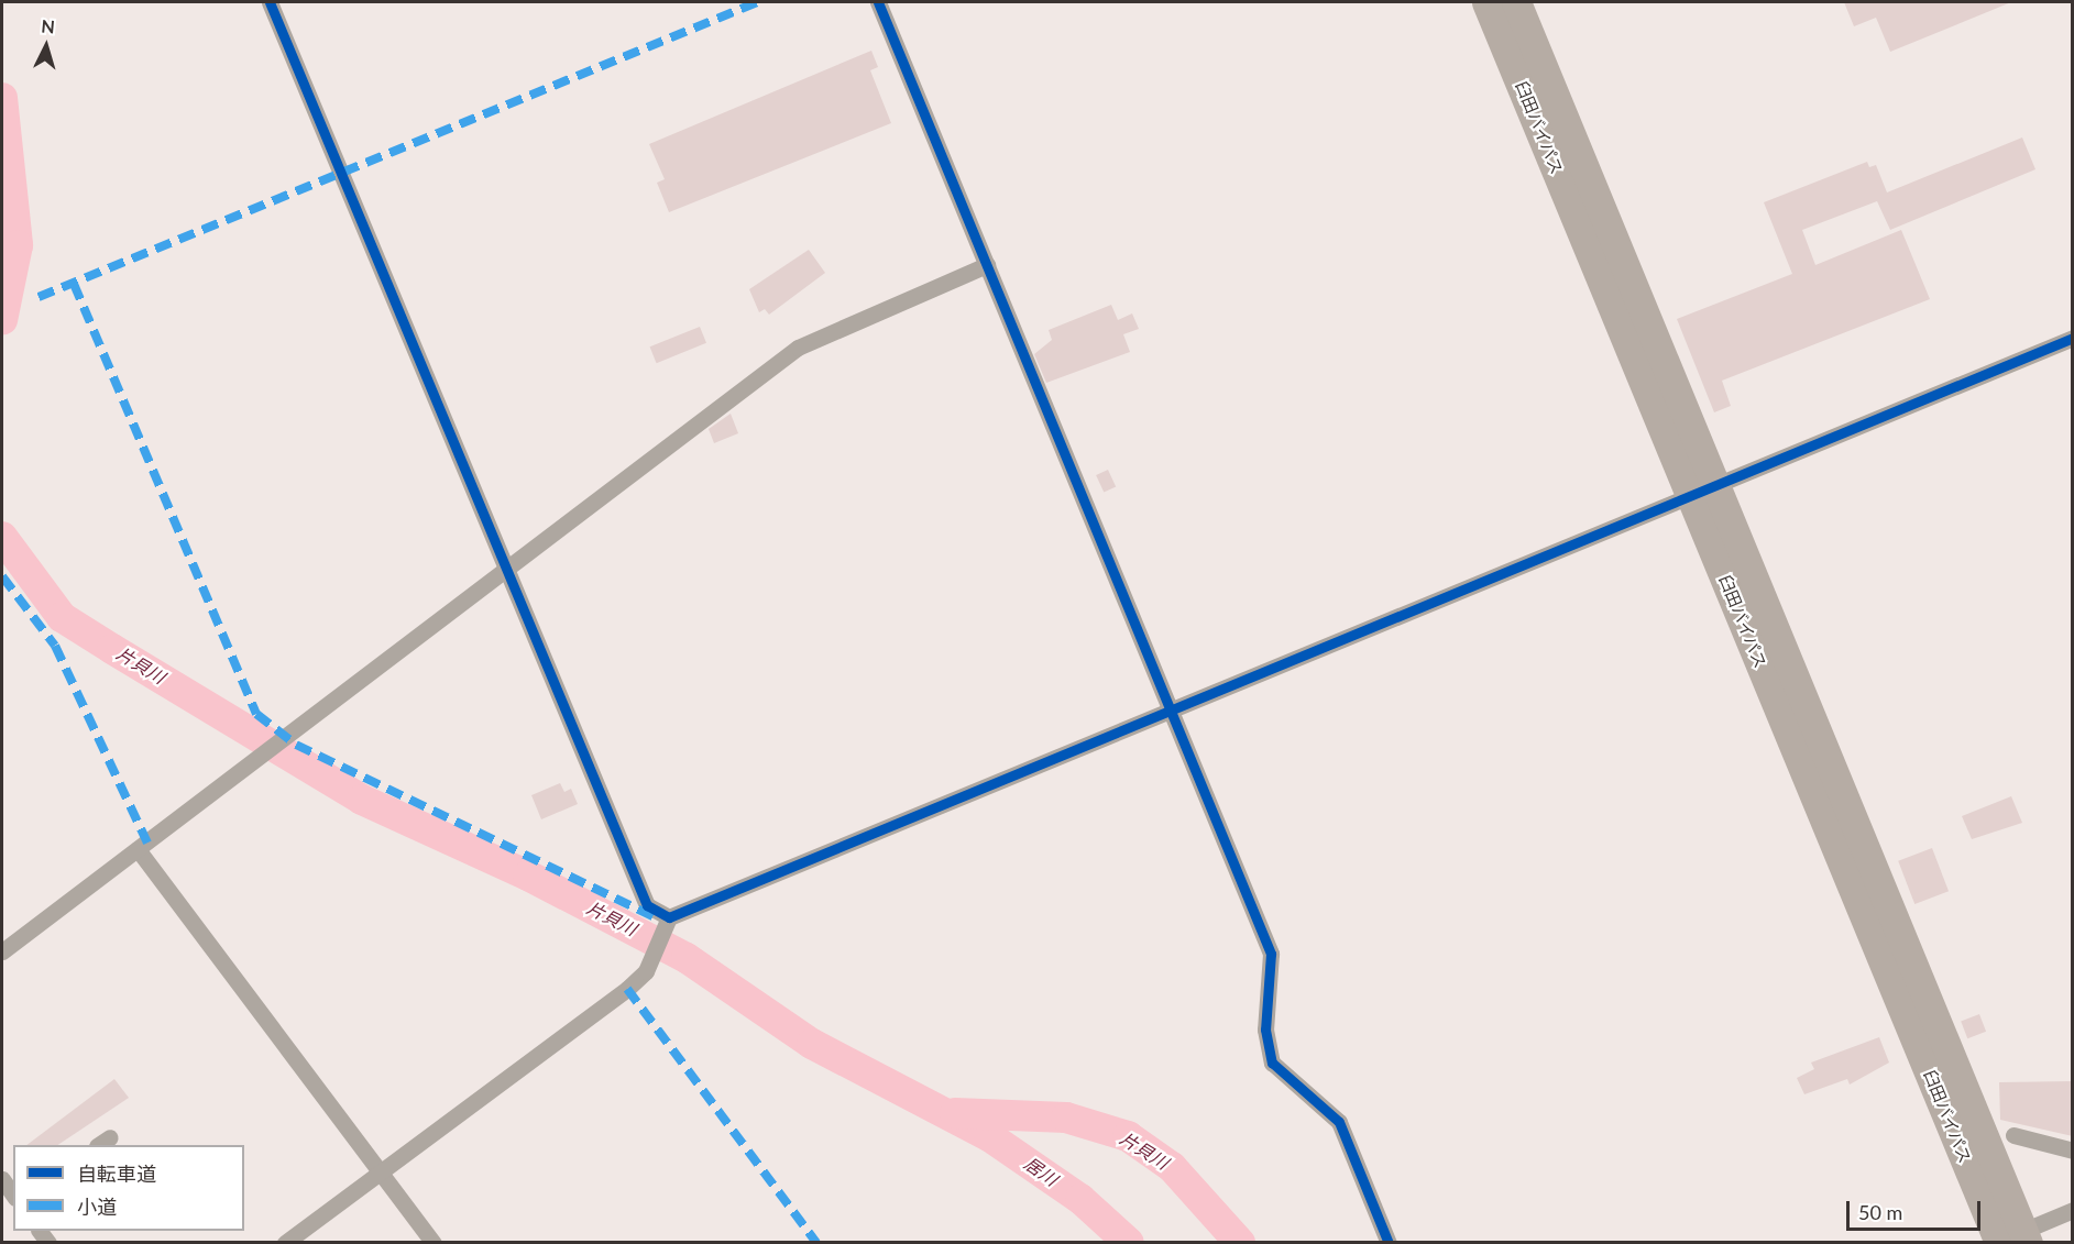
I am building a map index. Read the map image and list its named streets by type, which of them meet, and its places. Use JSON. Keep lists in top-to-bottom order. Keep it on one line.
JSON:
{"streets":{"highway":["臼田バイパス"]},"water":["片貝川","居川"],"legend":["自転車道","小道"],"scale_bar":"50 m","north":"top"}
